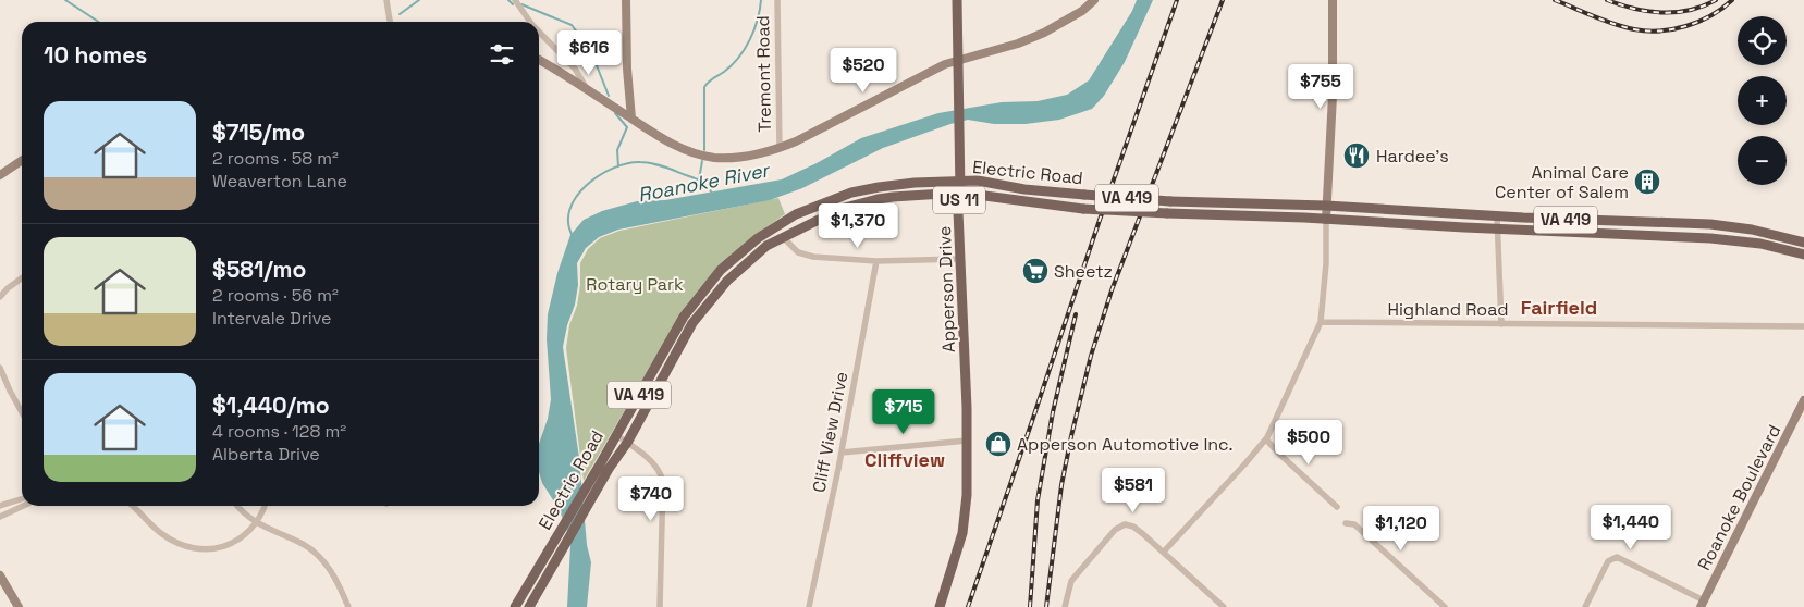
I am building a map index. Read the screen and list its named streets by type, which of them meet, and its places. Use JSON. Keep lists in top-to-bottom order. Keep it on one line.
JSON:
{"streets":{"main road":["Electric Road","VA 419","US 11","Apperson Drive"],"street":["Tremont Road","Highland Road","Cliff View Drive","Roanoke Boulevard"]},"crossings":[["Electric Road","VA 419"],["Electric Road","Apperson Drive"]],"districts":["Fairfield","Cliffview"],"water":["Roanoke River"],"parks":["Rotary Park"],"places":{"restaurant":["Hardee's"],"building":["Animal Care Center of Salem"],"supermarket":["Sheetz"],"shop":["Apperson Automotive Inc."]},"page":{"map_buttons":["+","−"],"heading":"10 homes","price":["$616","$520","$755","$1,370","$715","$500","$581","$740","$1,440","$1,120"],"list":[{"name":"$715/mo","note":"2 rooms · 58 m² · Weaverton Lane"},{"name":"$581/mo","note":"2 rooms · 56 m² · Intervale Drive"},{"name":"$1,440/mo","note":"4 rooms · 128 m² · Alberta Drive"}]}}
